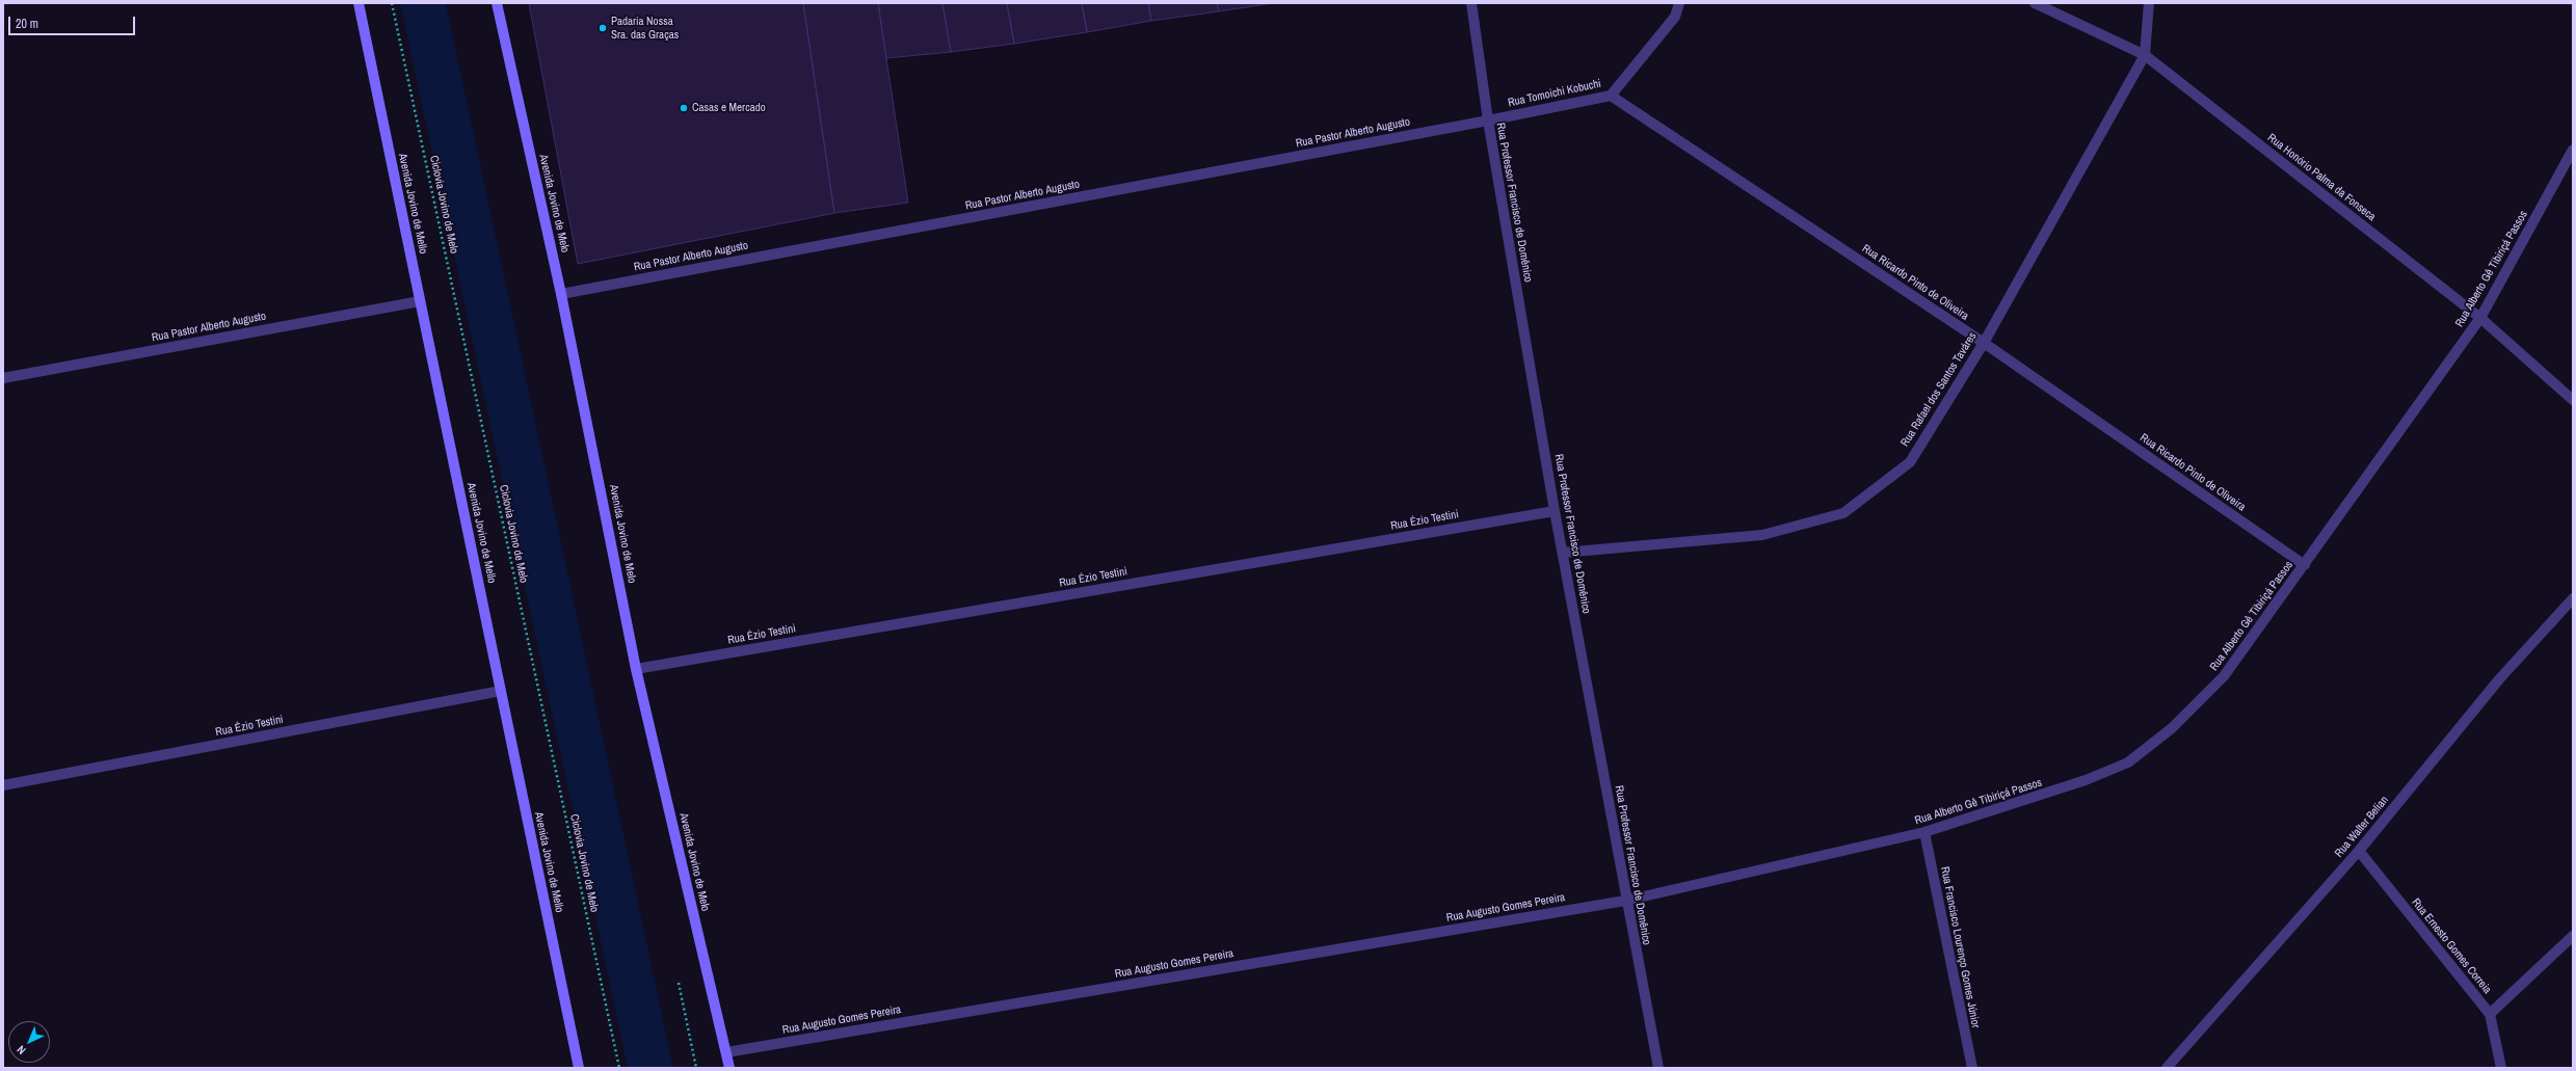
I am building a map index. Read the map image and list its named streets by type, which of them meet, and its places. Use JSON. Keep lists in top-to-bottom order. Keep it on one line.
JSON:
{"streets":{"main road":["Avenida Jovino de Mello","Avenida Jovino de Melo"],"street":["Rua Tomoichi Kobuchi","Rua Pastor Alberto Augusto","Rua Honório Palma da Fonseca","Rua Professor Francisco de Domênico","Rua Alberto Gê Tibiriçá Passos","Rua Ricardo Pinto de Oliveira","Rua Rafael dos Santos Taváres","Rua Ézio Testini","Rua Walter Belian","Rua Augusto Gomes Pereira","Rua Ernesto Gomes Correia","Rua Francisco Lourenço Gomes Júnior"],"path":["Ciclovia Jovino de Melo"]},"crossings":[["Rua Tomoichi Kobuchi","Rua Pastor Alberto Augusto"],["Rua Tomoichi Kobuchi","Rua Professor Francisco de Domênico"],["Rua Tomoichi Kobuchi","Rua Ricardo Pinto de Oliveira"],["Rua Pastor Alberto Augusto","Rua Professor Francisco de Domênico"],["Rua Pastor Alberto Augusto","Avenida Jovino de Mello"],["Rua Pastor Alberto Augusto","Avenida Jovino de Melo"],["Rua Honório Palma da Fonseca","Rua Alberto Gê Tibiriçá Passos"],["Rua Honório Palma da Fonseca","Rua Rafael dos Santos Taváres"],["Rua Professor Francisco de Domênico","Rua Alberto Gê Tibiriçá Passos"],["Rua Professor Francisco de Domênico","Rua Rafael dos Santos Taváres"],["Rua Professor Francisco de Domênico","Rua Ézio Testini"],["Rua Professor Francisco de Domênico","Rua Augusto Gomes Pereira"],["Avenida Jovino de Mello","Rua Ézio Testini"],["Avenida Jovino de Melo","Rua Ézio Testini"],["Avenida Jovino de Melo","Rua Augusto Gomes Pereira"],["Rua Alberto Gê Tibiriçá Passos","Rua Ricardo Pinto de Oliveira"],["Rua Alberto Gê Tibiriçá Passos","Rua Augusto Gomes Pereira"],["Rua Alberto Gê Tibiriçá Passos","Rua Francisco Lourenço Gomes Júnior"],["Rua Ricardo Pinto de Oliveira","Rua Rafael dos Santos Taváres"],["Rua Walter Belian","Rua Ernesto Gomes Correia"]],"places":["Padaria Nossa Sra. das Graças","Casas e Mercado"],"scale_bar":"20 m","north":"bottom left"}
